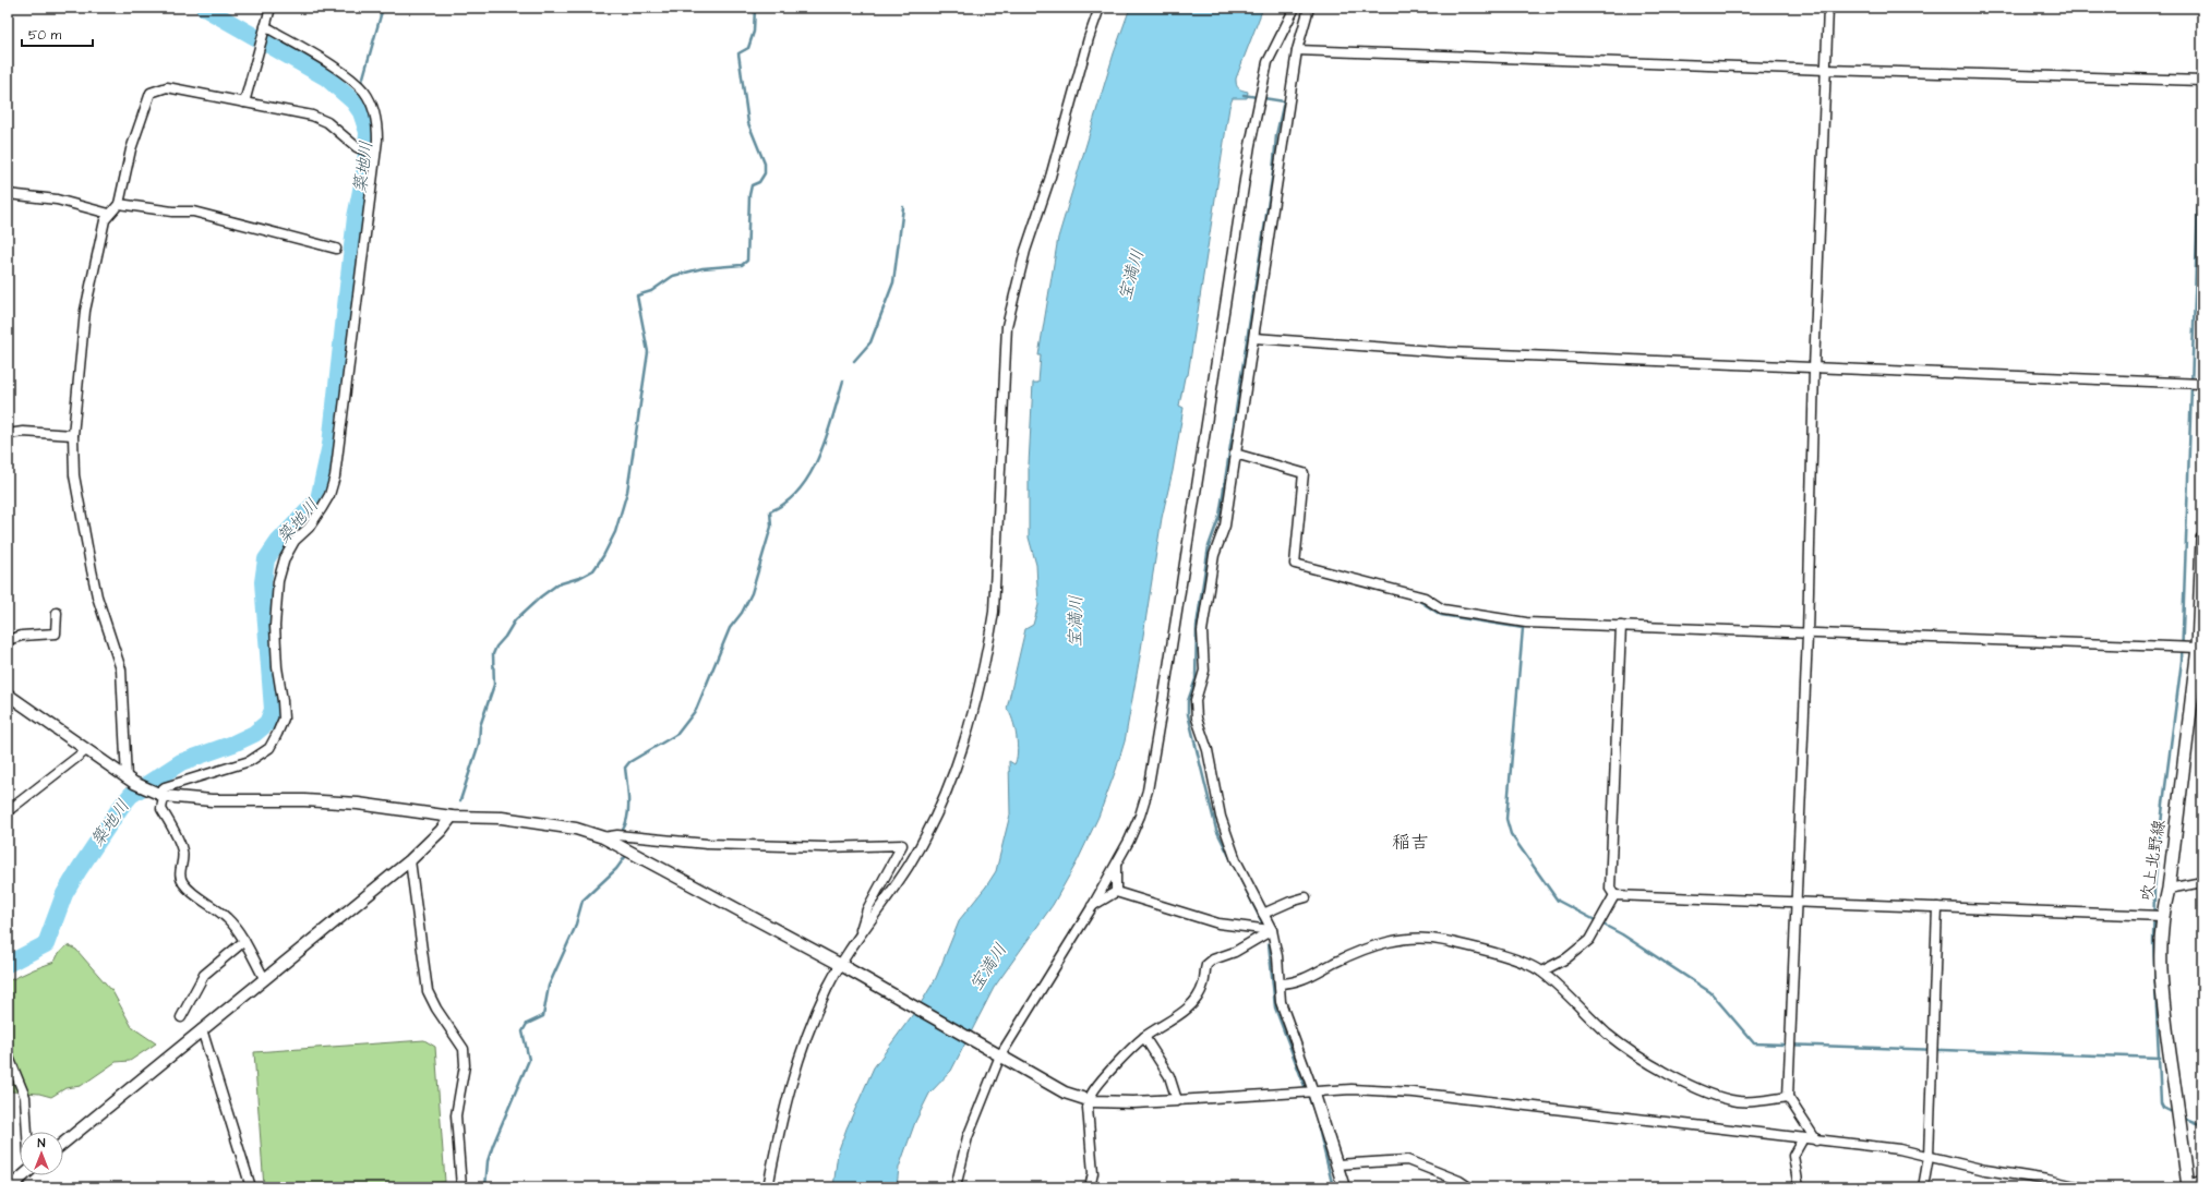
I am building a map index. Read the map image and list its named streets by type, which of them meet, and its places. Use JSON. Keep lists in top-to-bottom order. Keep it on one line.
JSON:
{"streets":{"main road":["吹上北野線"]},"districts":["稲吉"],"water":["築地川","宝満川"],"scale_bar":"50 m","north":"top"}
